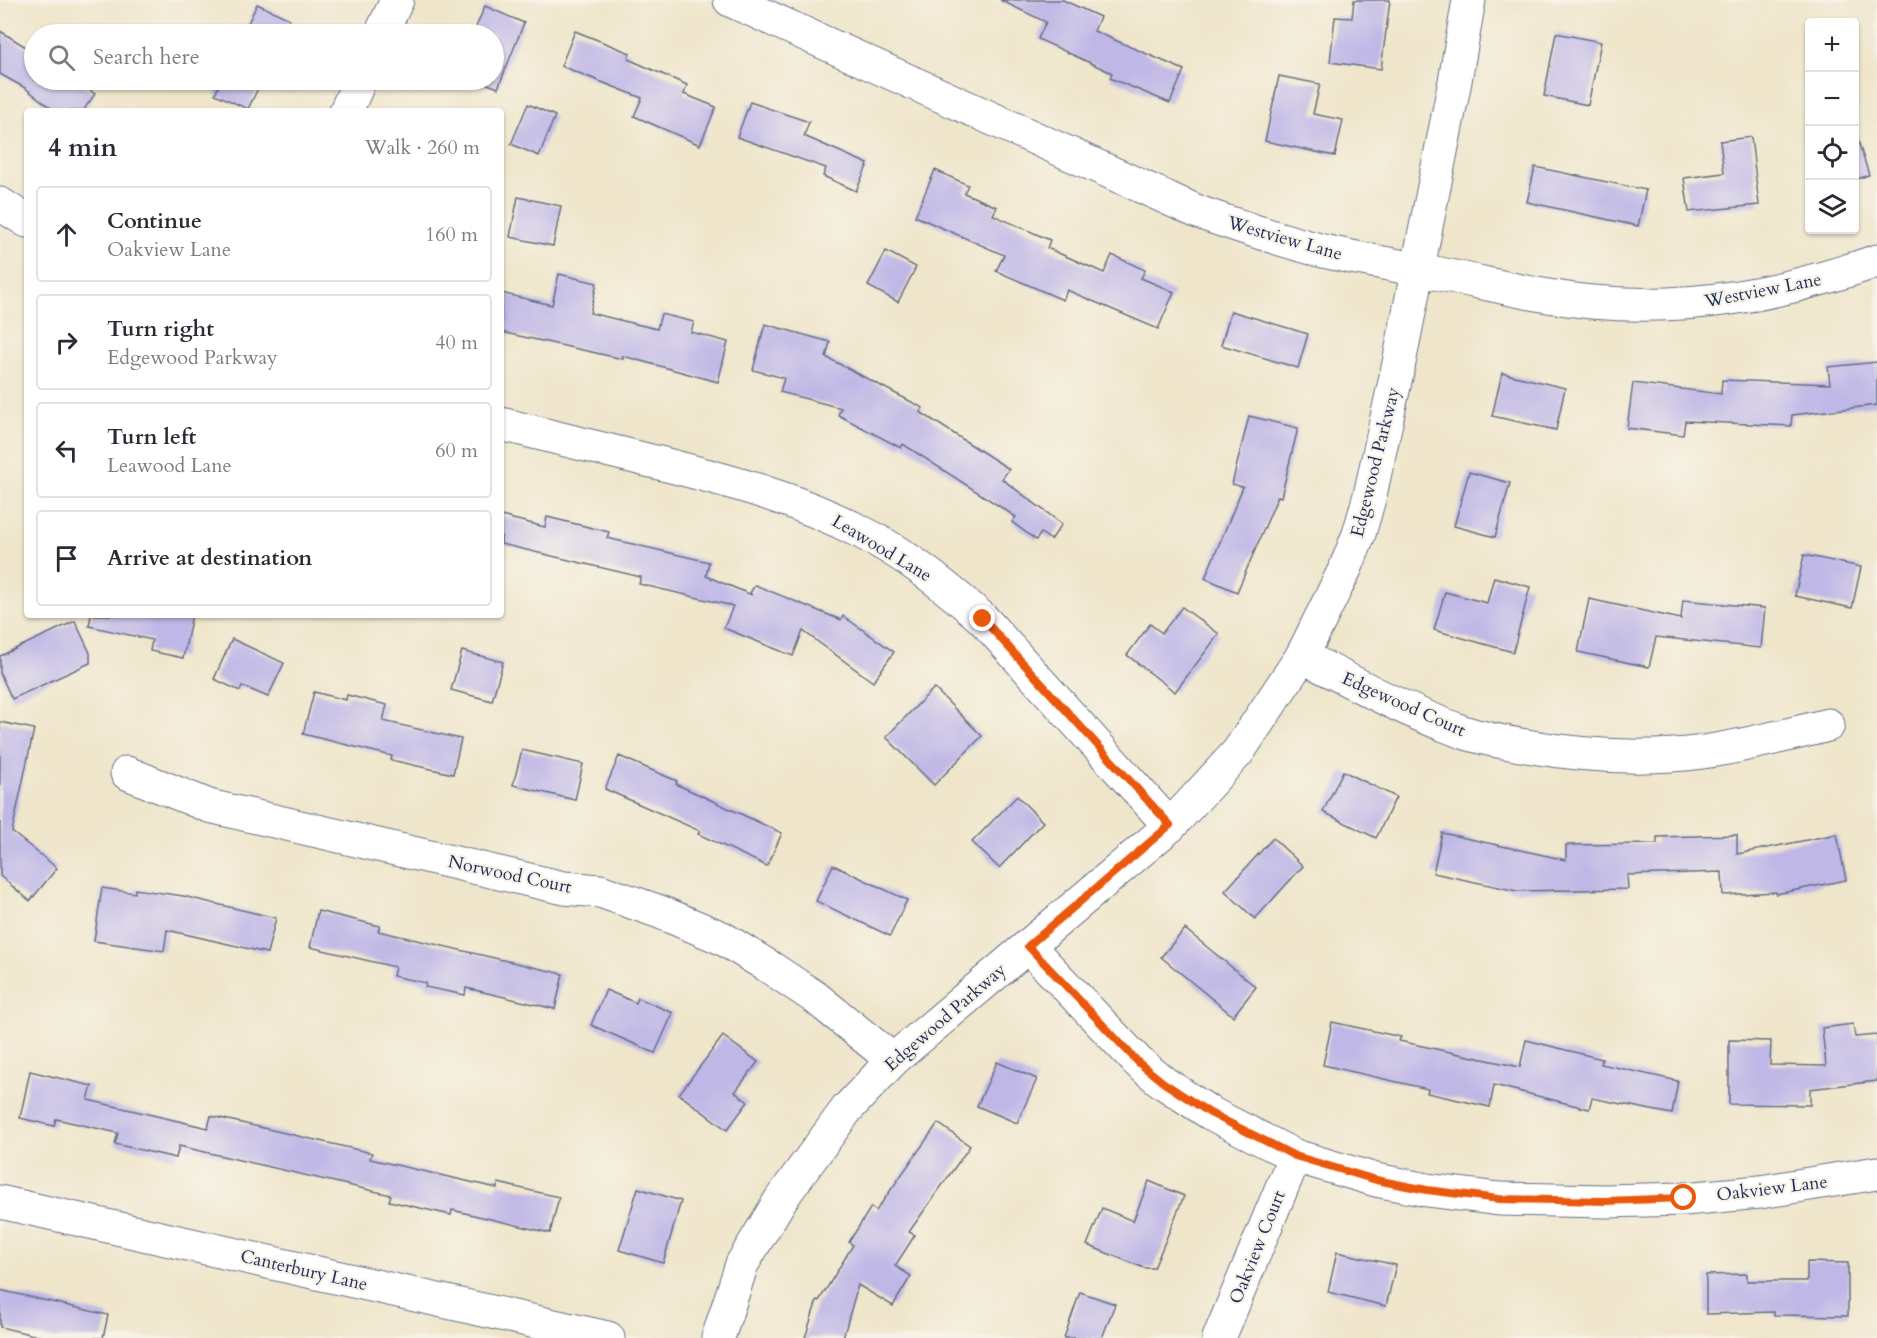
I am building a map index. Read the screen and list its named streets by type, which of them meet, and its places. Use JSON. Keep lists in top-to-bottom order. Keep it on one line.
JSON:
{"streets":{"street":["Westview Lane","Edgewood Parkway","Leawood Lane","Edgewood Court","Norwood Court","Oakview Lane","Oakview Court","Canterbury Lane"]},"crossings":[["Westview Lane","Edgewood Parkway"],["Edgewood Parkway","Leawood Lane"],["Edgewood Parkway","Edgewood Court"],["Edgewood Parkway","Norwood Court"],["Edgewood Parkway","Oakview Lane"],["Oakview Lane","Oakview Court"]],"page":{"map_buttons":["+","−"],"search":"Search here","heading":["4 min","Walk · 260 m"],"list":[["Continue","Oakview Lane","160 m"],["Turn right","Edgewood Parkway","40 m"],["Turn left","Leawood Lane","60 m"],"Arrive at destination"]}}
